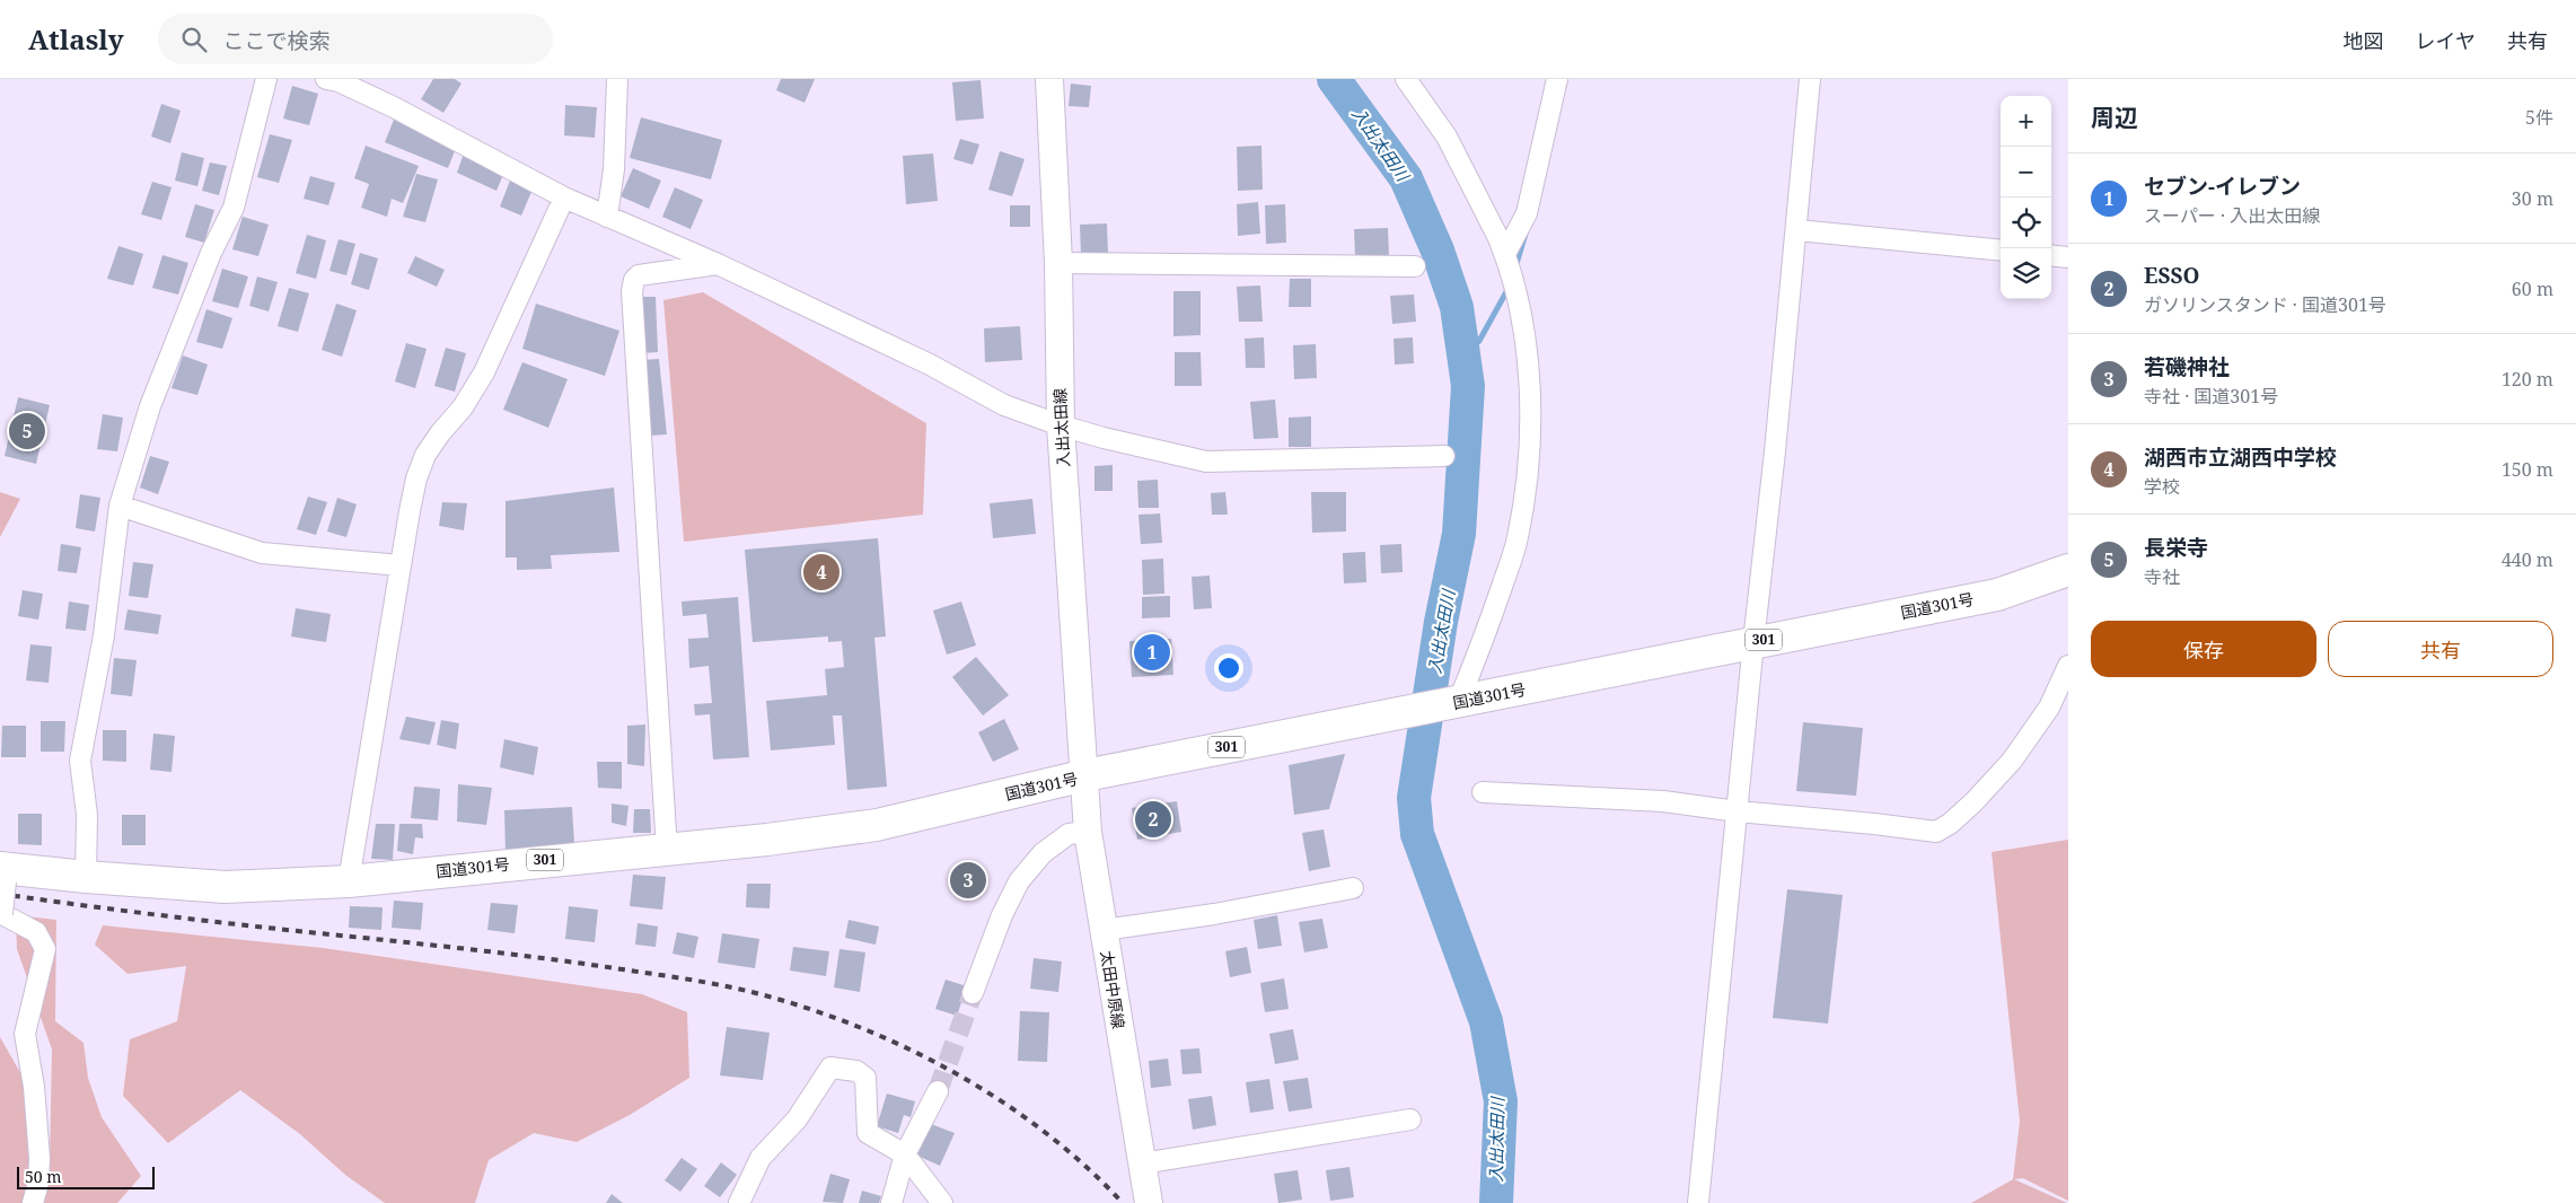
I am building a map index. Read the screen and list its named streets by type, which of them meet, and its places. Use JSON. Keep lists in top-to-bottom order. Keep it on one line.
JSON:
{"streets":{"highway":["国道301号","301"],"main road":["入出太田線","太田中原線"]},"crossings":[["入出太田線","国道301号"],["入出太田線","太田中原線"],["国道301号","太田中原線"]],"water":["入出太田川"],"scale_bar":"50 m","page":{"header":"Atlasly","search":"ここで検索","nav":["地図","レイヤ","共有"],"heading":["周辺","5件"],"map_buttons":["+","−"],"list":[{"mark":"1","name":"セブン-イレブン","note":"スーパー · 入出太田線","value":"30 m"},{"mark":"2","name":"ESSO","note":"ガソリンスタンド · 国道301号","value":"60 m"},{"mark":"3","name":"若磯神社","note":"寺社 · 国道301号","value":"120 m"},{"mark":"4","name":"湖西市立湖西中学校","note":"学校","value":"150 m"},{"mark":"5","name":"長栄寺","note":"寺社","value":"440 m"}],"pins":["5","4","1","2","3"],"buttons":["保存","共有"],"scale":"50 m"}}
